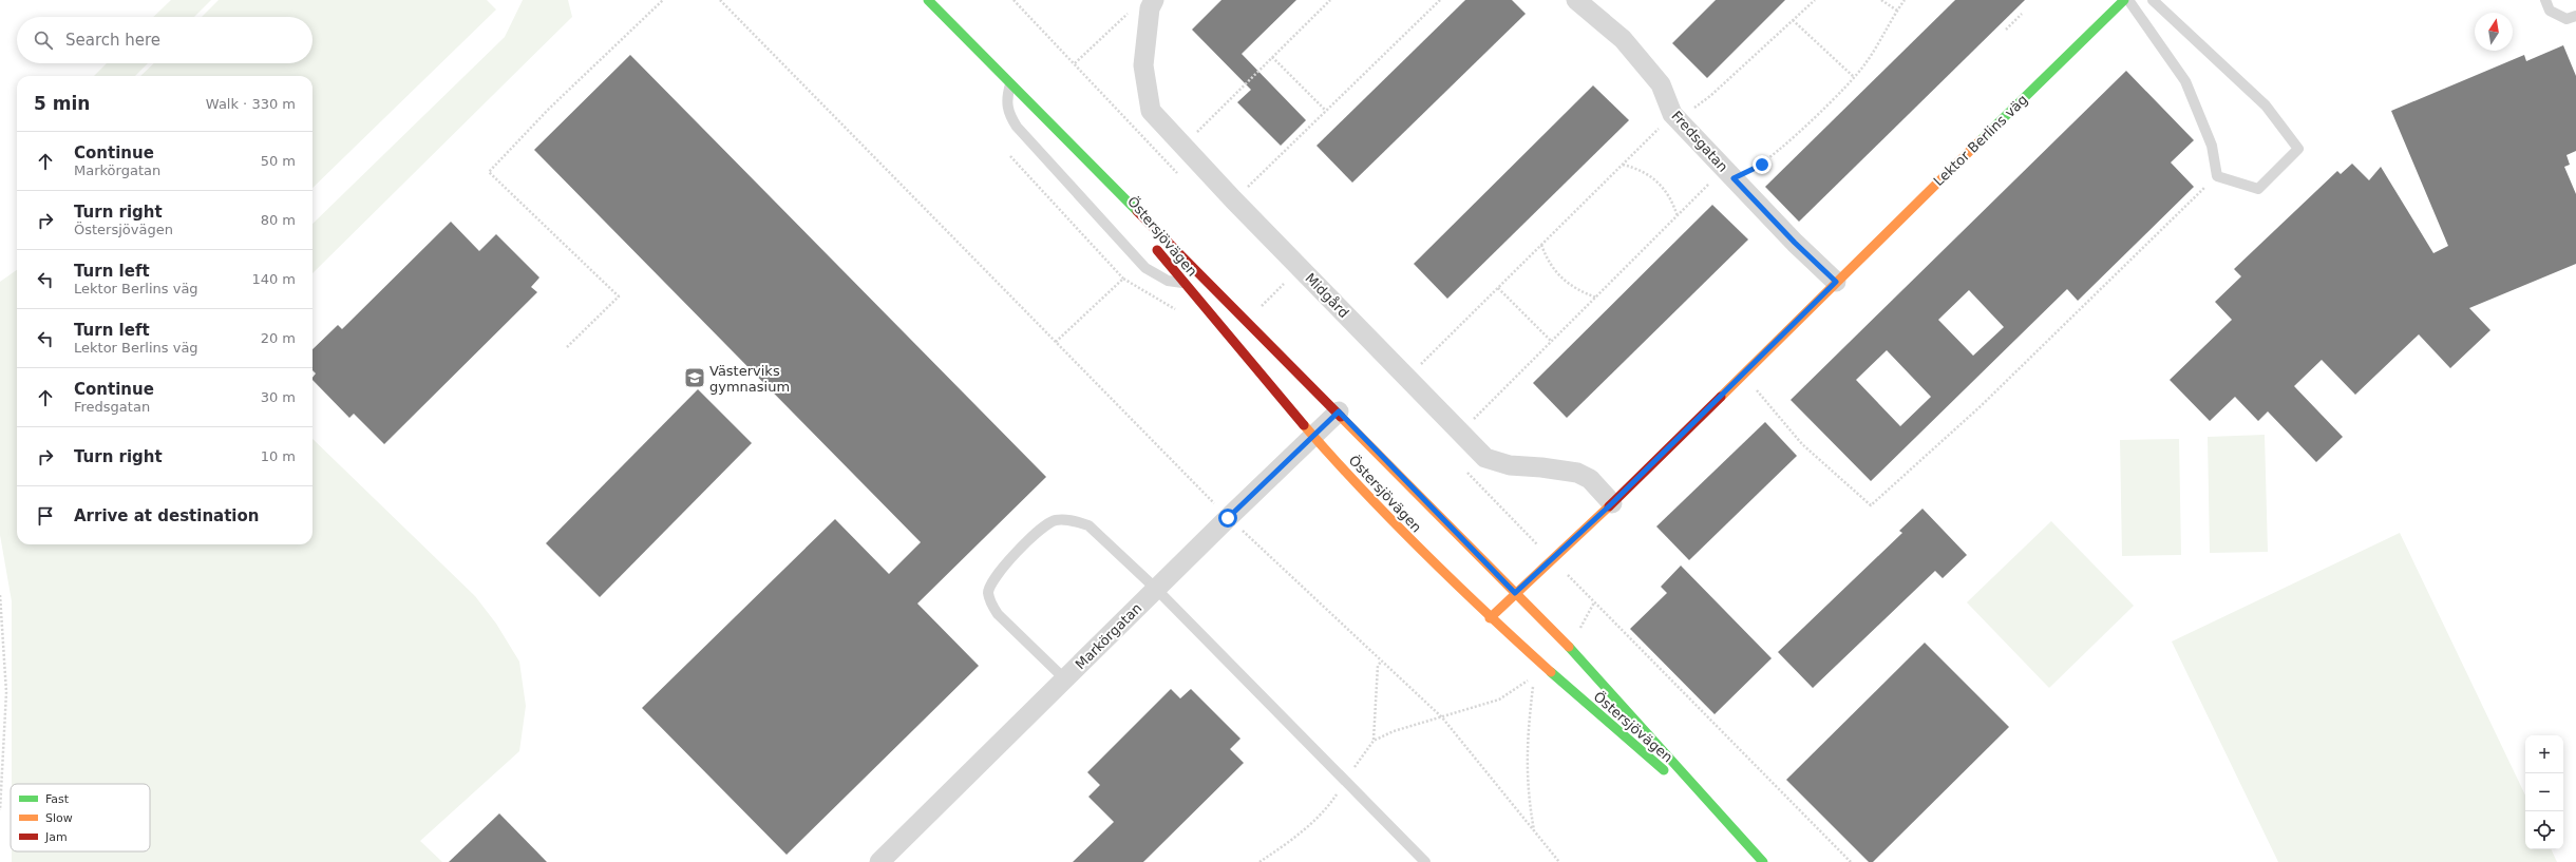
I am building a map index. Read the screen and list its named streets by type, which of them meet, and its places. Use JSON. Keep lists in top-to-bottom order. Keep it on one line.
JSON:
{"streets":{"main road":["Lektor Berlins väg","Östersjövägen"],"street":["Fredsgatan","Midgård","Markörgatan"]},"crossings":[["Lektor Berlins väg","Fredsgatan"],["Lektor Berlins väg","Östersjövägen"],["Lektor Berlins väg","Midgård"],["Östersjövägen","Markörgatan"]],"places":{"school or university":["Västerviks gymnasium"]},"legend":["Fast","Slow","Jam"],"north":"top","page":{"search":"Search here","heading":["5 min","Walk · 330 m"],"list":[["Continue","Markörgatan","50 m"],["Turn right","Östersjövägen","80 m"],["Turn left","Lektor Berlins väg","140 m"],["Turn left","Lektor Berlins väg","20 m"],["Continue","Fredsgatan","30 m"],["Turn right","10 m"],"Arrive at destination"],"map_buttons":["+","−"]}}
